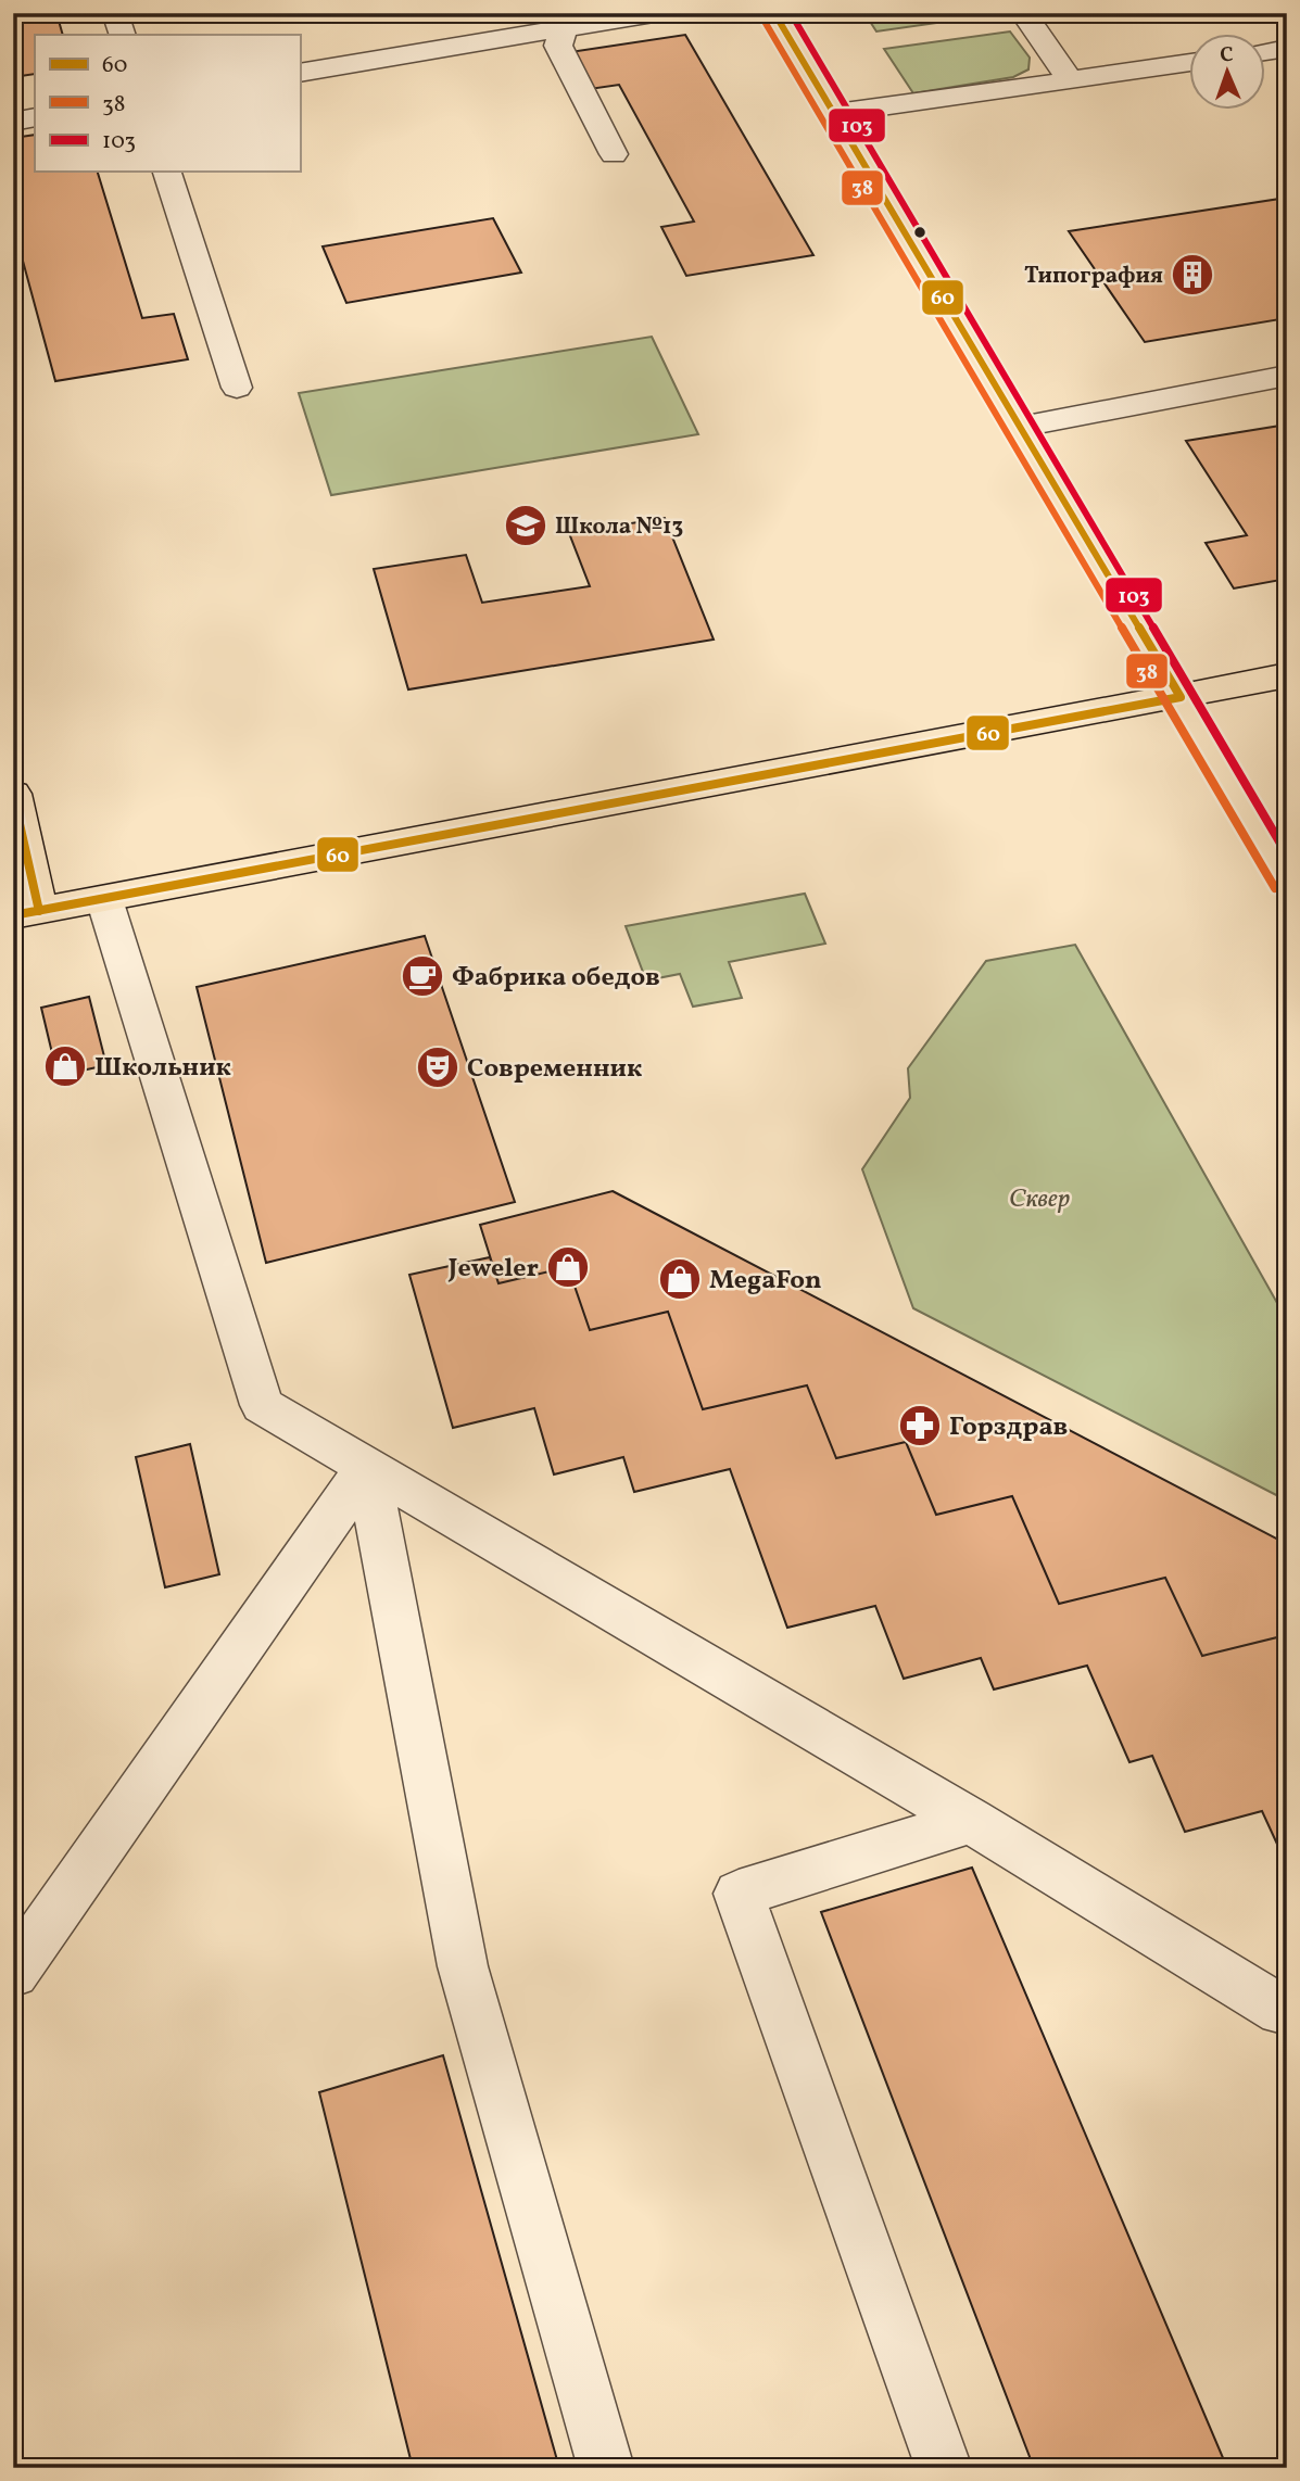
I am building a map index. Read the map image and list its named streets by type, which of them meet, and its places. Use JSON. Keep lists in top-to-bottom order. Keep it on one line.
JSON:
{"parks":["Сквер"],"places":{"building":["Типография"],"school or university":["Школа №13"],"cafe":["Фабрика обедов"],"shop":["Школьник","Jeweler","MegaFon"],"theatre":["Современник"],"pharmacy":["Горздрав"]},"lines":["transit line 60","transit line 103","transit line 38"],"legend":["60","38","103"],"north":"top"}
